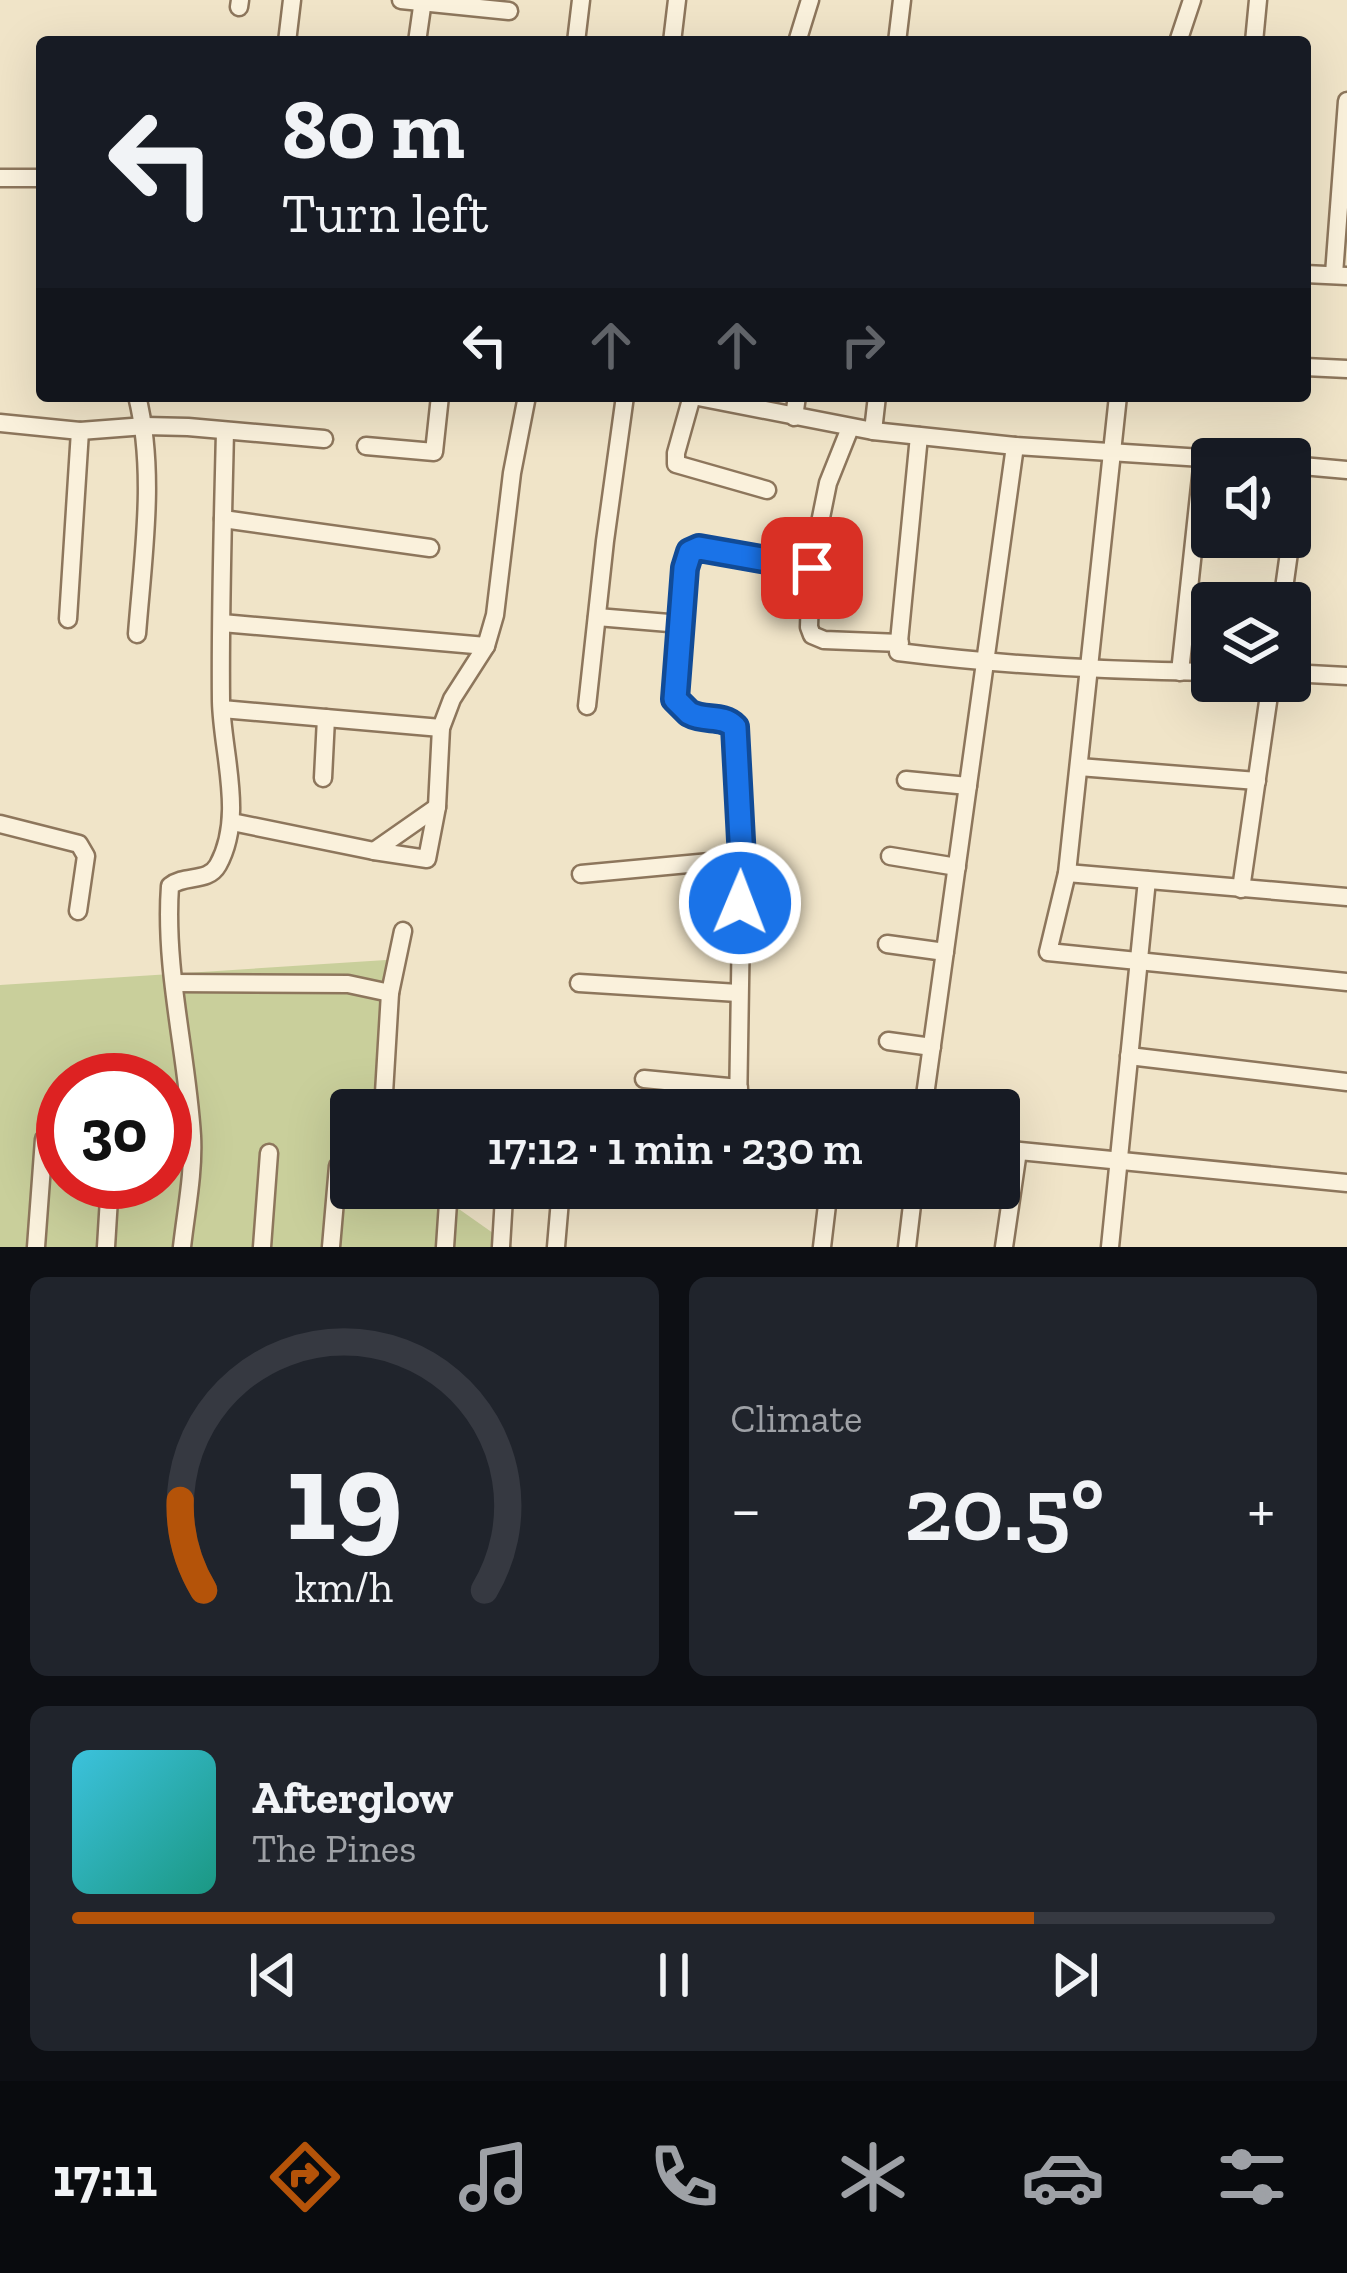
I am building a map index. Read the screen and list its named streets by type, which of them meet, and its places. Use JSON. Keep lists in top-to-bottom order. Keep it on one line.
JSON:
{"page":{"turn":["80 m","Turn left"],"limit":"30","trip":"17:12 · 1 min · 230 m","tile":"Climate","heat":["−","20.5°","+"],"song":["Afterglow","The Pines"],"tabs":"17:11","gauge":["19","km/h"]}}
